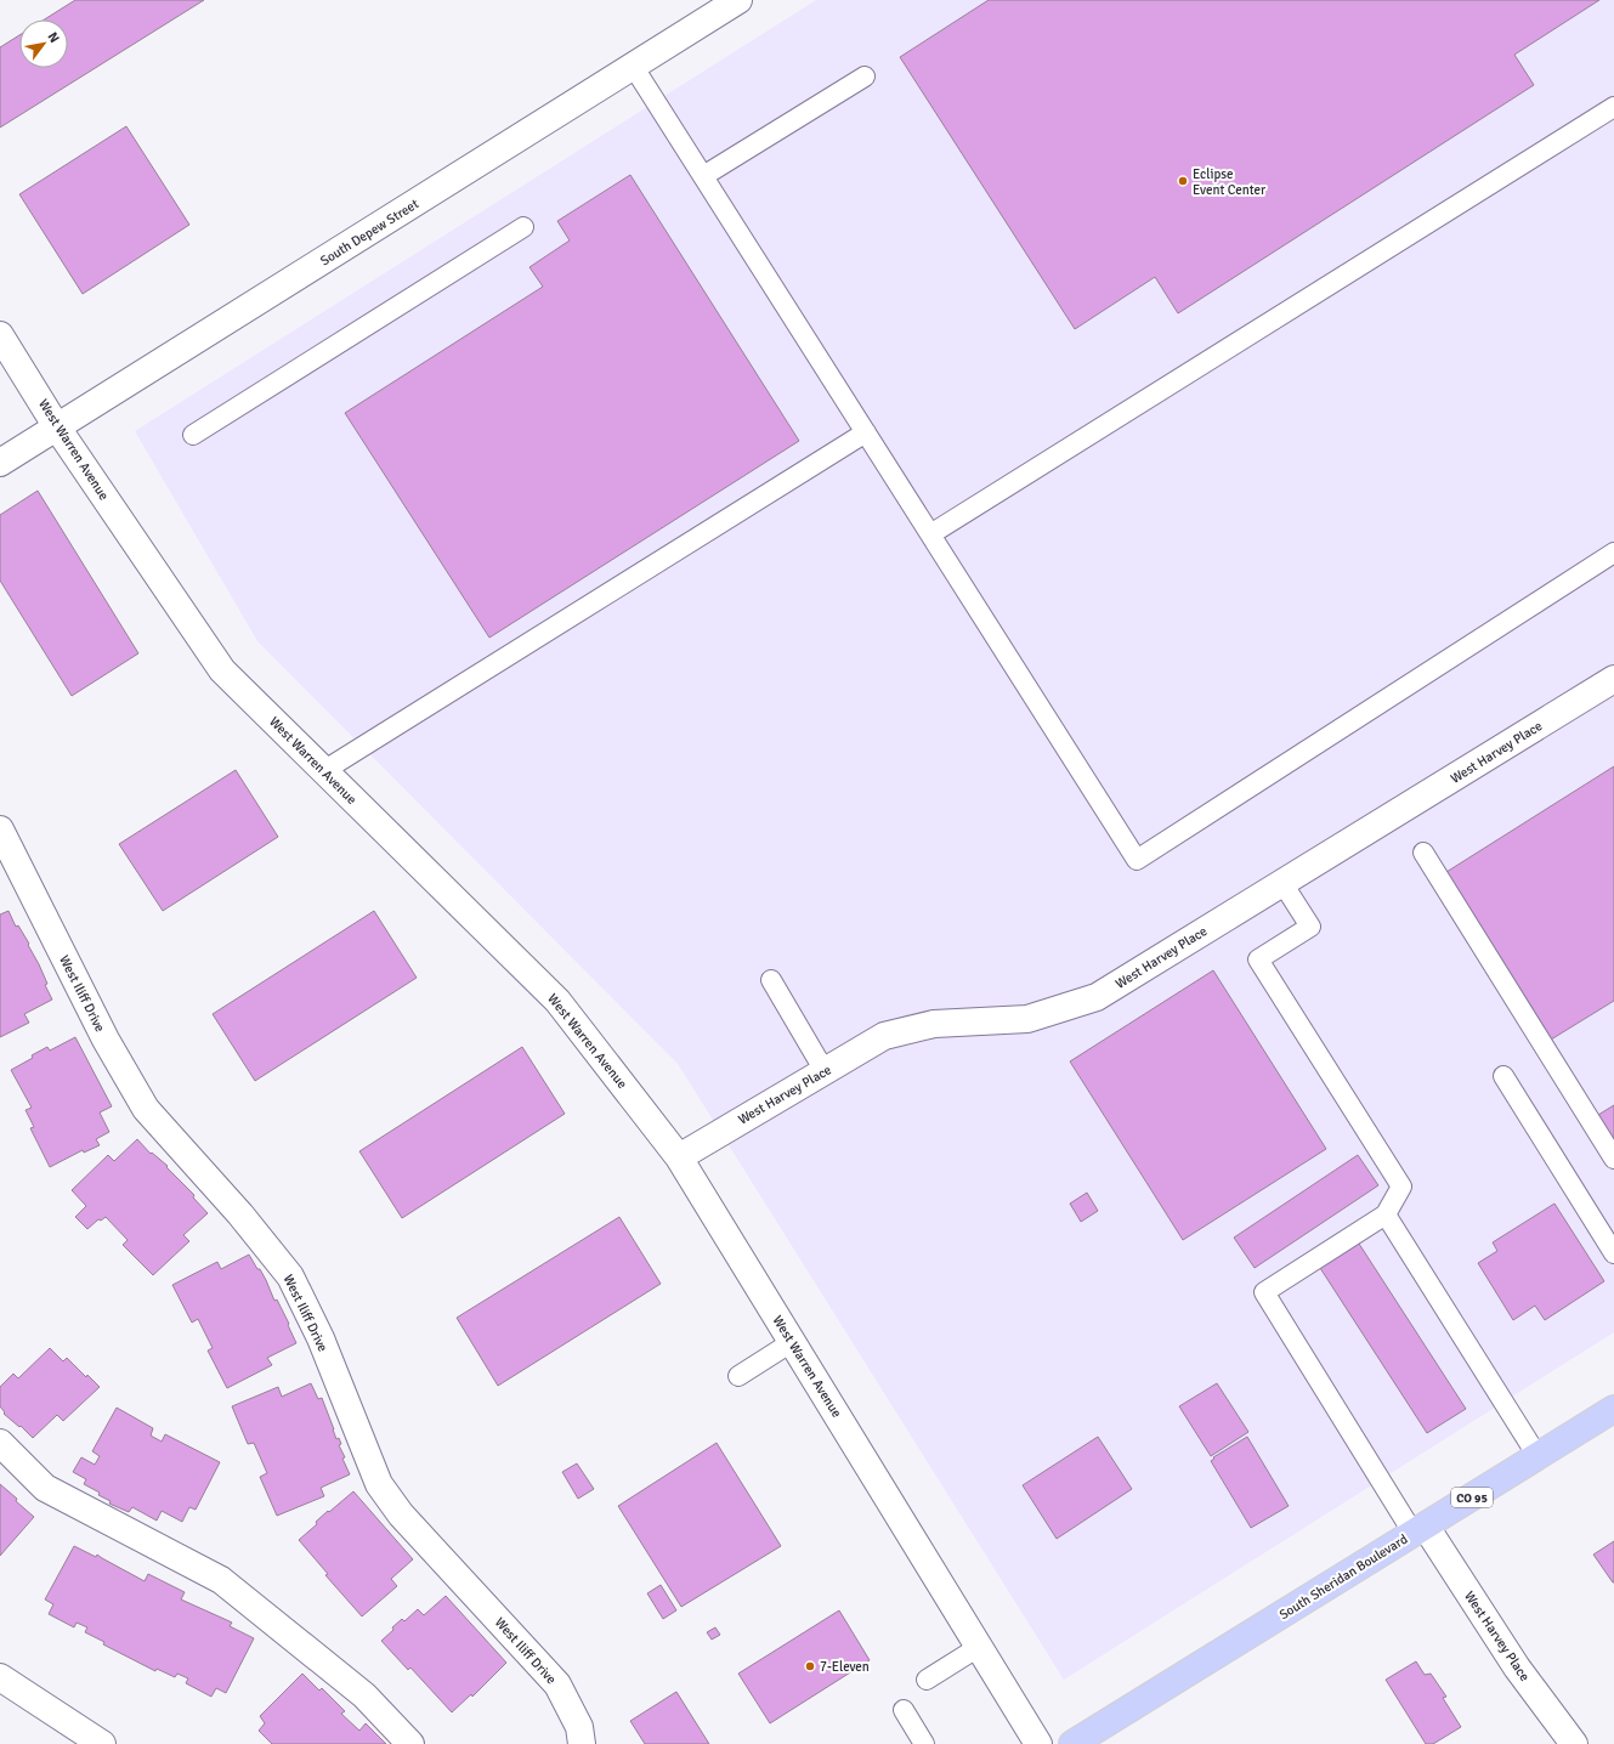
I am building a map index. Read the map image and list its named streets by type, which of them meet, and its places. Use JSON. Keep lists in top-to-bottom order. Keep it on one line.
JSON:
{"streets":{"main road":["CO 95","South Sheridan Boulevard"],"street":["South Depew Street","West Warren Avenue","West Harvey Place","West Iliff Drive"]},"crossings":[["South Depew Street","West Warren Avenue"],["West Warren Avenue","West Harvey Place"],["West Harvey Place","South Sheridan Boulevard"]],"places":["Eclipse Event Center","7-Eleven"],"north":"top right"}
